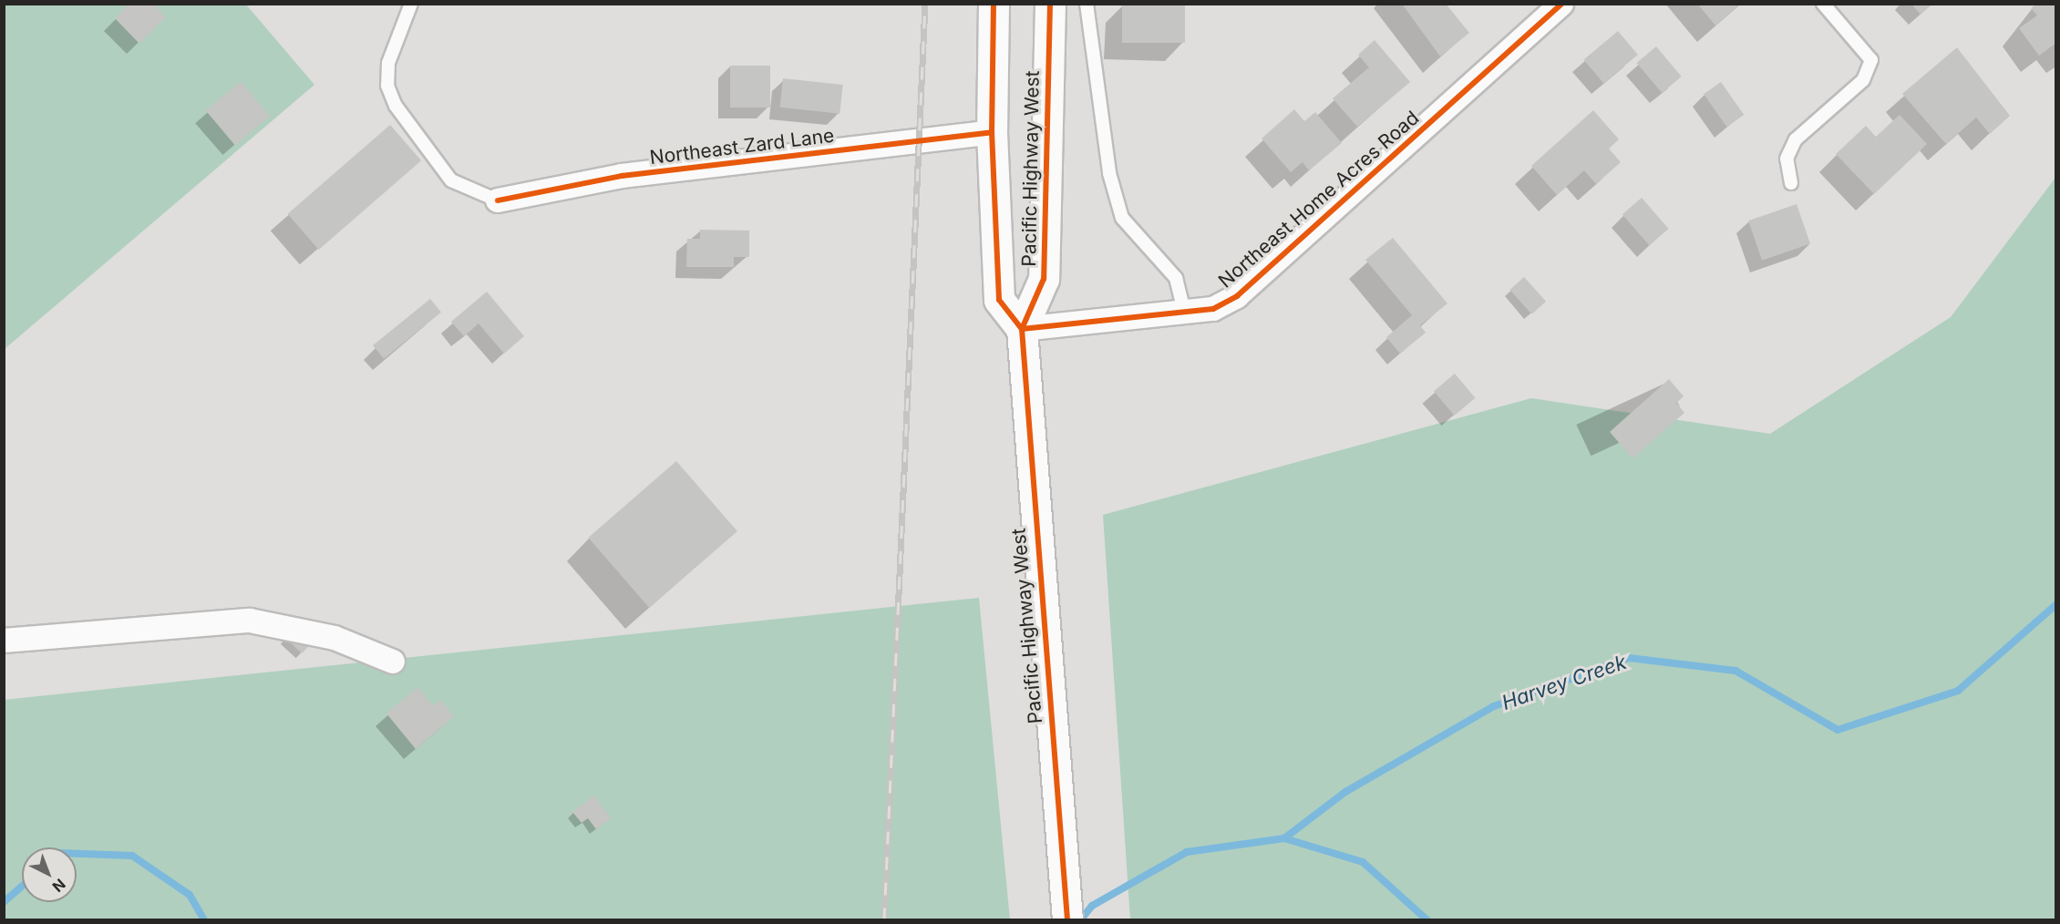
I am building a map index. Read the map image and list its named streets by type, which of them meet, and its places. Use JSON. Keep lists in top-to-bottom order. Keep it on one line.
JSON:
{"streets":{"main road":["Pacific Highway West"],"street":["Northeast Zard Lane","Northeast Home Acres Road"]},"crossings":[["Northeast Zard Lane","Pacific Highway West"],["Pacific Highway West","Northeast Home Acres Road"]],"water":["Harvey Creek"],"north":"bottom right"}
